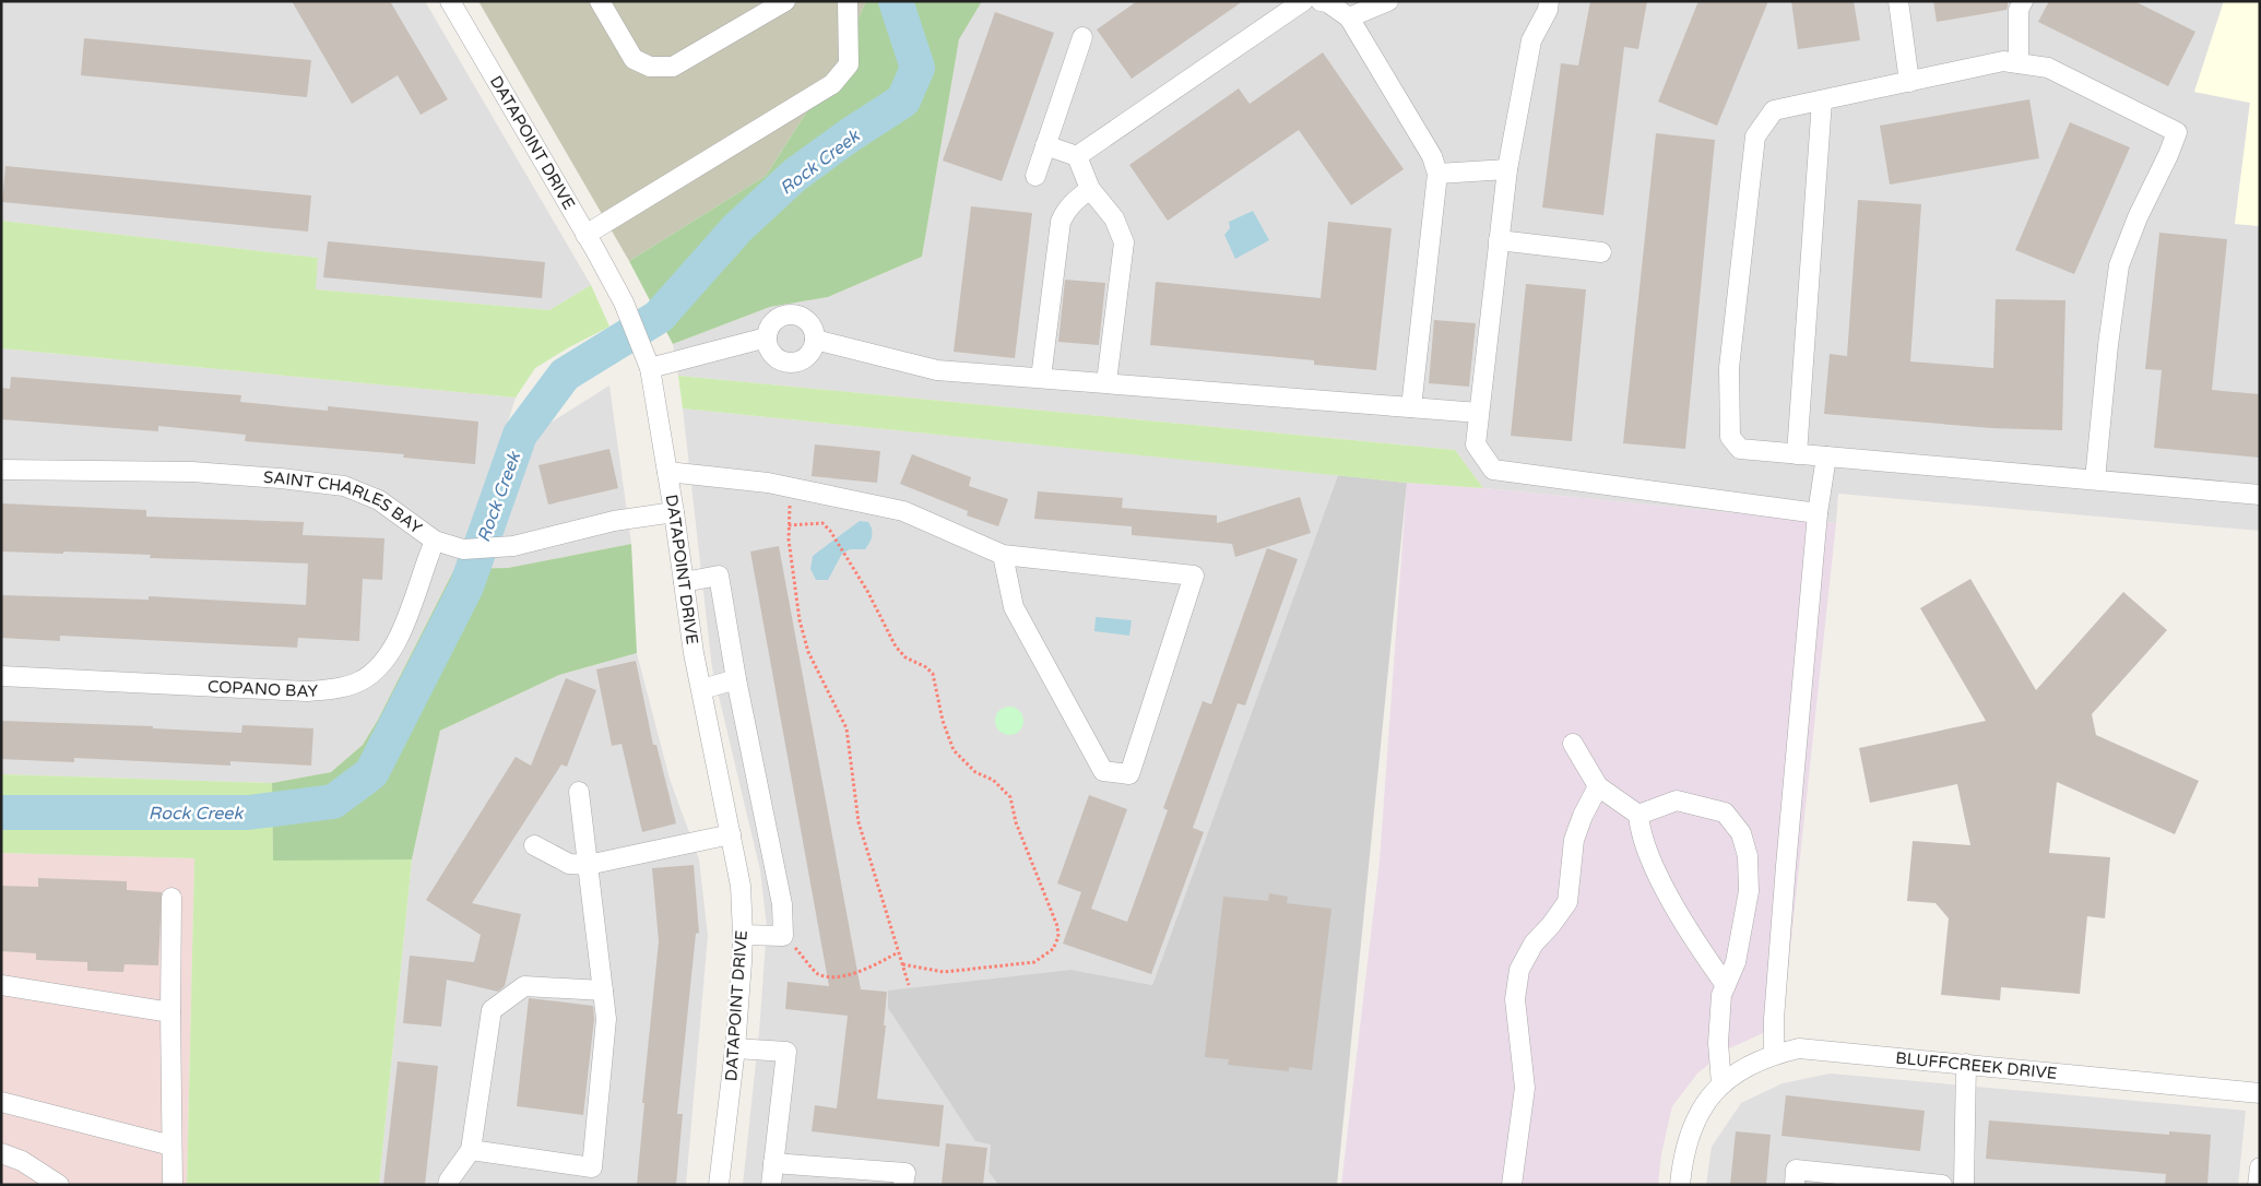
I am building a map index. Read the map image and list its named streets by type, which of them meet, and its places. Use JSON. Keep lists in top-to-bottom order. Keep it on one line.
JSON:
{"streets":{"street":["DATAPOINT DRIVE","SAINT CHARLES BAY","COPANO BAY","BLUFFCREEK DRIVE"]},"crossings":[["DATAPOINT DRIVE","SAINT CHARLES BAY"],["SAINT CHARLES BAY","COPANO BAY"]],"water":["Rock Creek"]}
